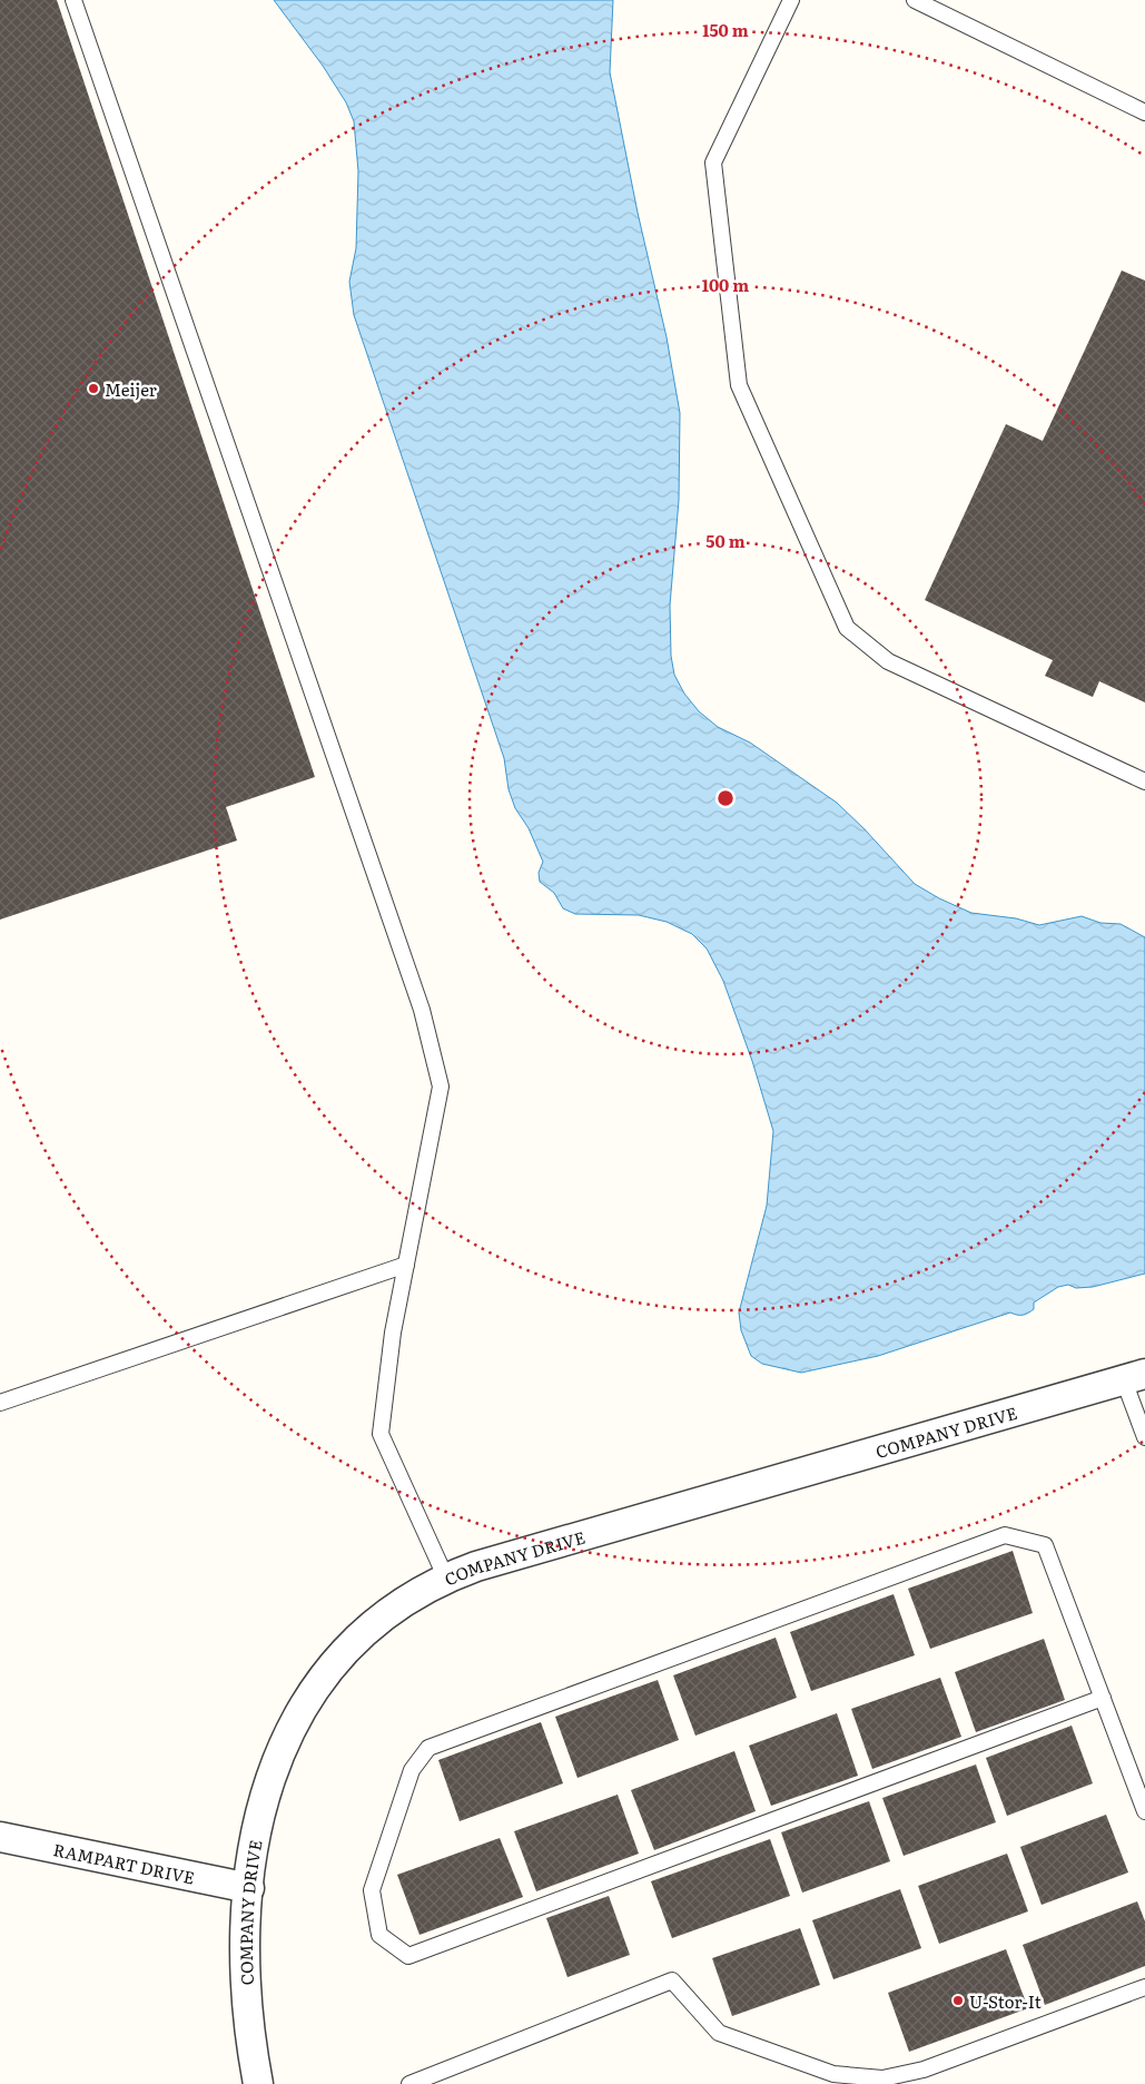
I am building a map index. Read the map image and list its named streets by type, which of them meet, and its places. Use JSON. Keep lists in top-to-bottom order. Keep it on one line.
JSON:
{"streets":{"street":["COMPANY DRIVE","RAMPART DRIVE"]},"crossings":[["COMPANY DRIVE","RAMPART DRIVE"]],"places":["Meijer","U-Stor-It"],"rings":["150 m","100 m","50 m"]}
